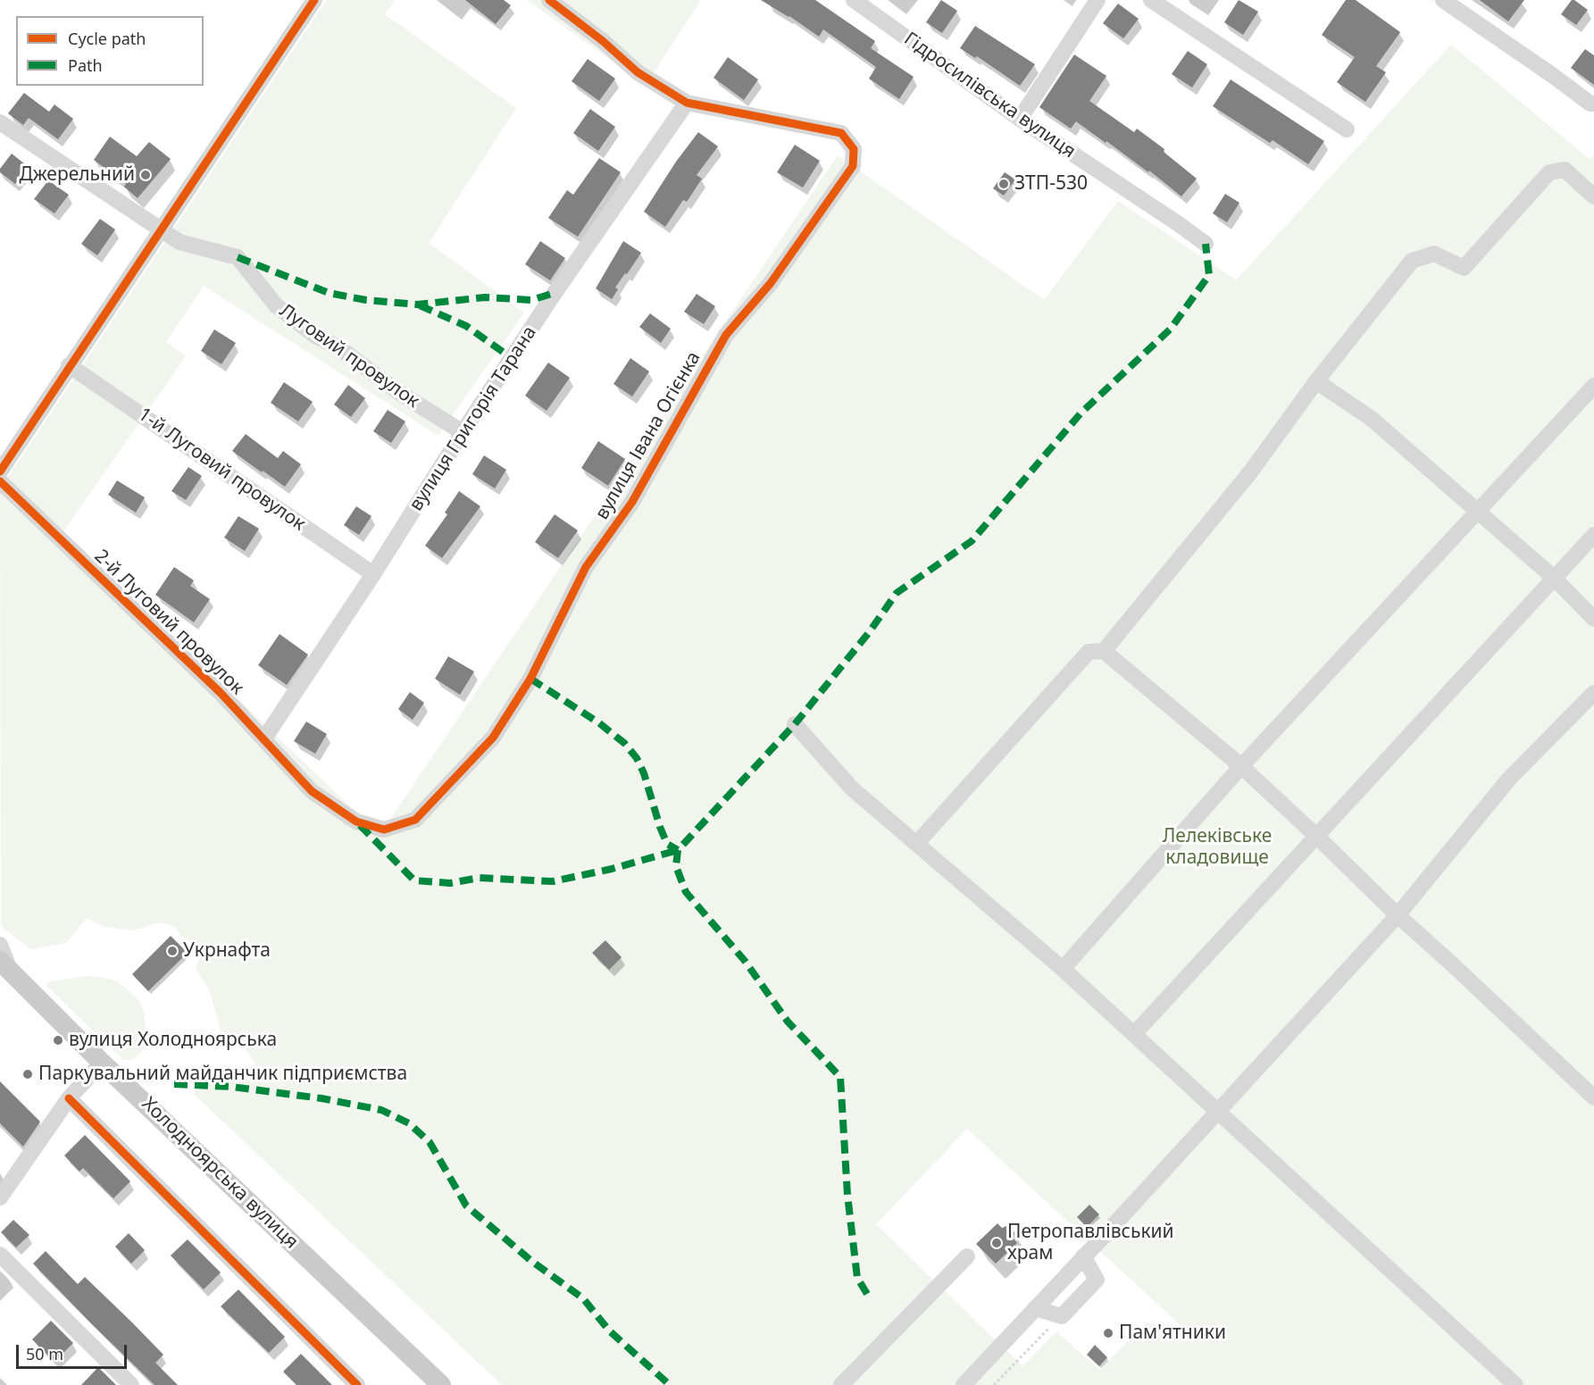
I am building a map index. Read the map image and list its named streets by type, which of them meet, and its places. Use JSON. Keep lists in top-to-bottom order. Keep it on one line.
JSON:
{"streets":{"main road":["Холодноярська вулиця"],"street":["Гідросилівська вулиця","Луговий провулок","вулиця Григорія Тарана","вулиця Івана Огієнка","1-й Луговий провулок","2-й Луговий провулок"]},"crossings":[["Луговий провулок","вулиця Григорія Тарана"],["вулиця Григорія Тарана","вулиця Івана Огієнка"],["вулиця Григорія Тарана","1-й Луговий провулок"],["вулиця Григорія Тарана","2-й Луговий провулок"],["вулиця Івана Огієнка","2-й Луговий провулок"]],"parks":["Лелеківське кладовище"],"places":["Джерельний","ЗТП-530","Укрнафта","вулиця Холодноярська","Паркувальний майданчик підприємства","Петропавлівський храм","Пам'ятники"],"legend":["Cycle path","Path"],"scale_bar":"50 m"}
